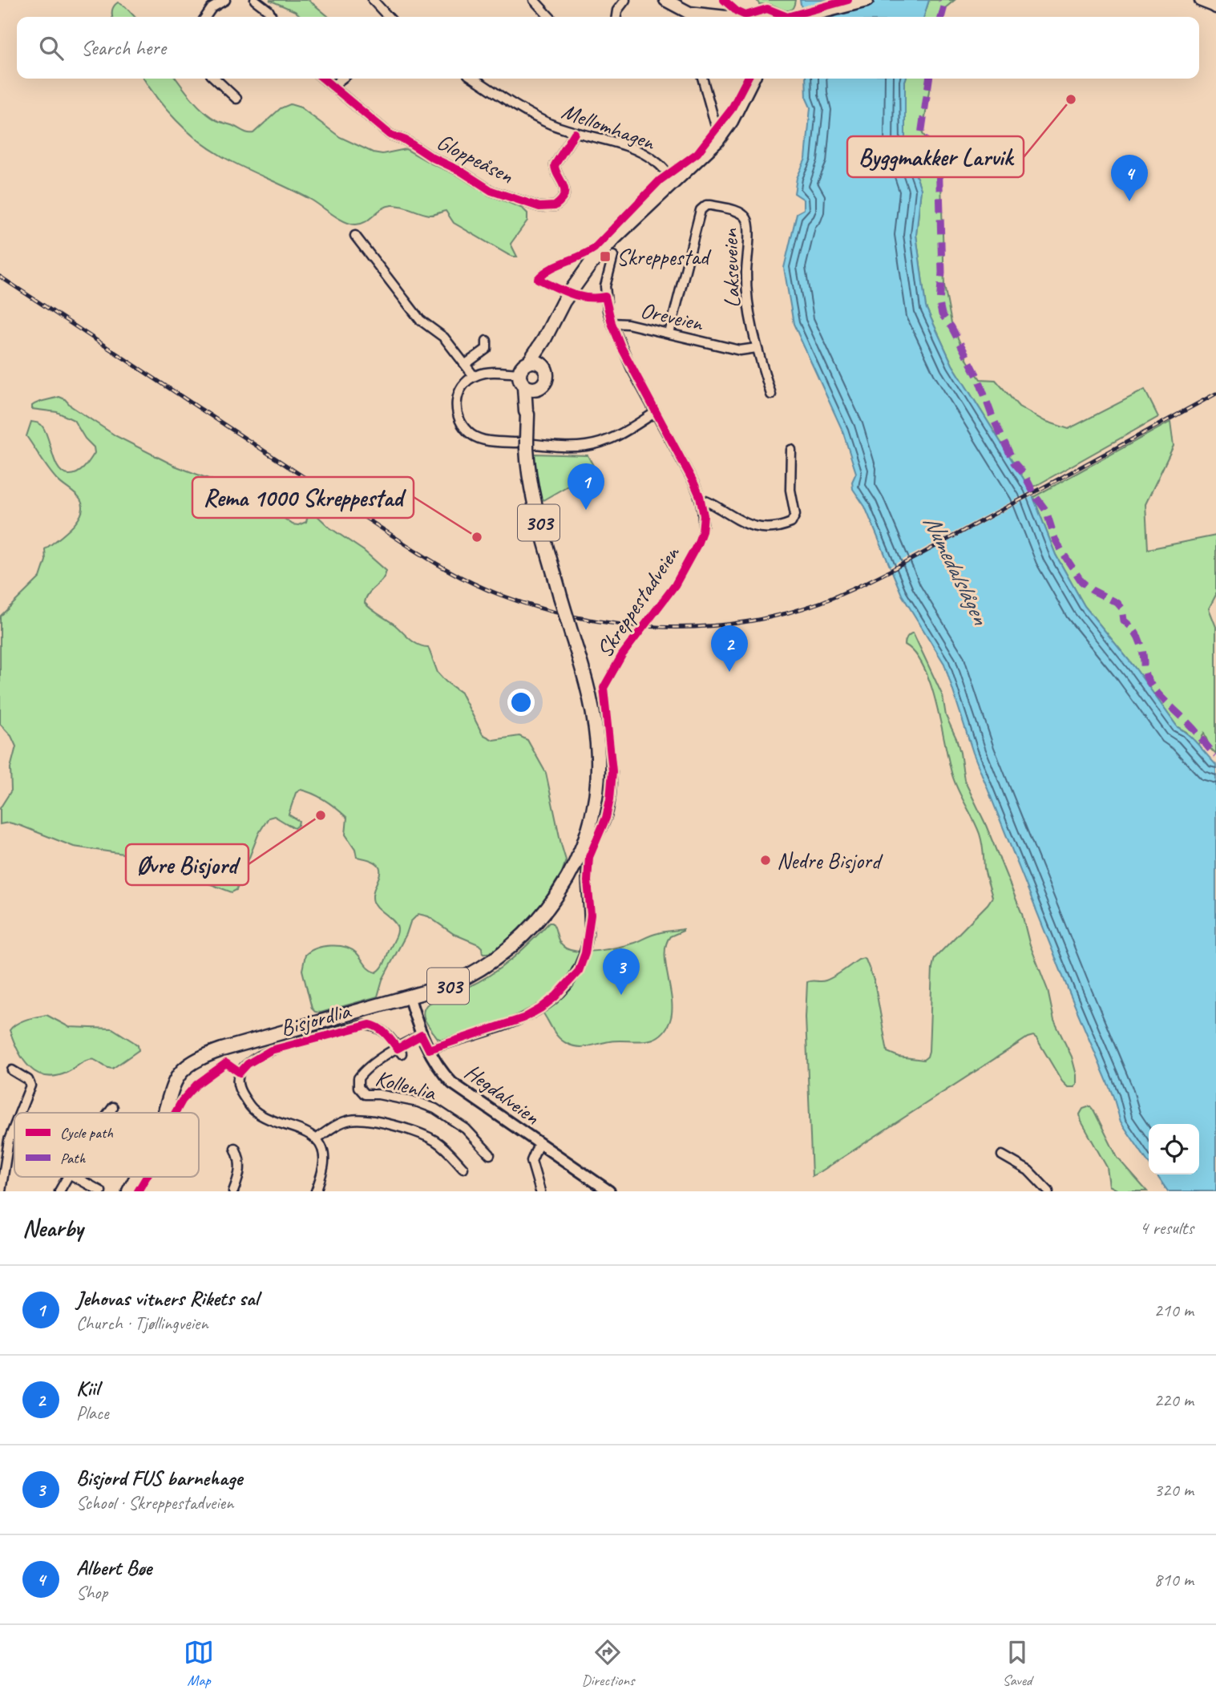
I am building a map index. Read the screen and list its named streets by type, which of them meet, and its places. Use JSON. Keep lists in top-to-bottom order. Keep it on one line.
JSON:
{"streets":{"main road":["303"],"street":["Mellomhagen","Gloppeåsen","Lakseveien","Oreveien","Bisjordlia","Kollenlia","Hegdalveien"],"cycle path":["Skreppestadveien"]},"crossings":[["Mellomhagen","Gloppeåsen"],["Mellomhagen","303"],["Lakseveien","Oreveien"],["303","Hegdalveien"],["Bisjordlia","Kollenlia"]],"water":["Numedalslågen"],"places":{"other":["Byggmakker Larvik","Rema 1000 Skreppestad","Øvre Bisjord","Nedre Bisjord"],"transit":["Skreppestad"]},"legend":["Cycle path","Path"],"page":{"search":"Search here","pins":["4","1","2","3"],"heading":["Nearby","4 results"],"list":[{"mark":"1","name":"Jehovas vitners Rikets sal","note":"Church · Tjøllingveien","value":"210 m"},{"mark":"2","name":"Kiil","note":"Place","value":"220 m"},{"mark":"3","name":"Bisjord FUS barnehage","note":"School · Skreppestadveien","value":"320 m"},{"mark":"4","name":"Albert Bøe","note":"Shop","value":"810 m"}],"nav":["Map","Directions","Saved"]}}
